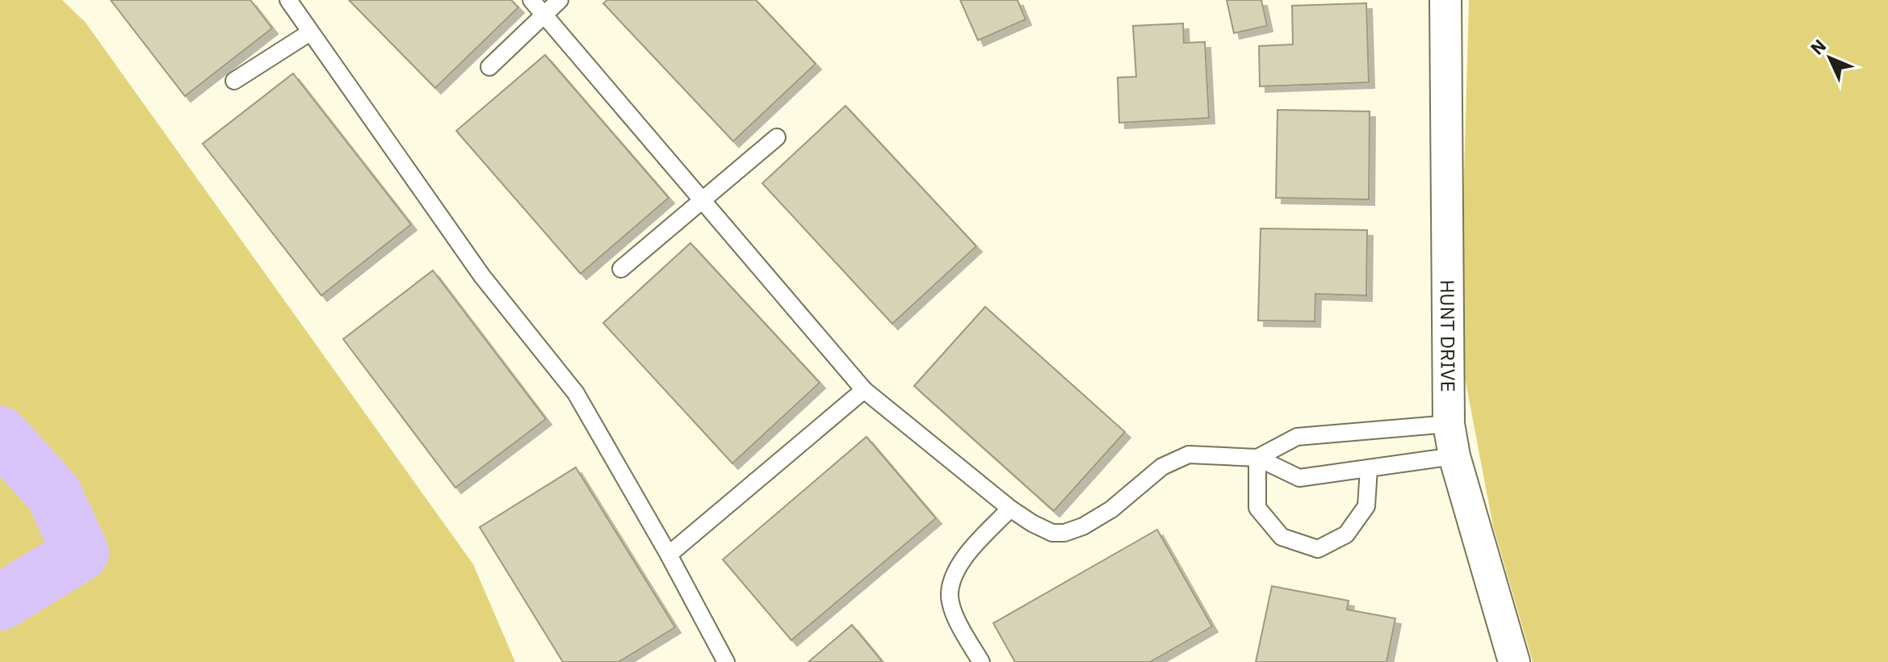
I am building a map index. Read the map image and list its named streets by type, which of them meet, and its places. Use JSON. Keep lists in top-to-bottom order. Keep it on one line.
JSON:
{"streets":{"street":["HUNT DRIVE"]},"north":"top left"}
